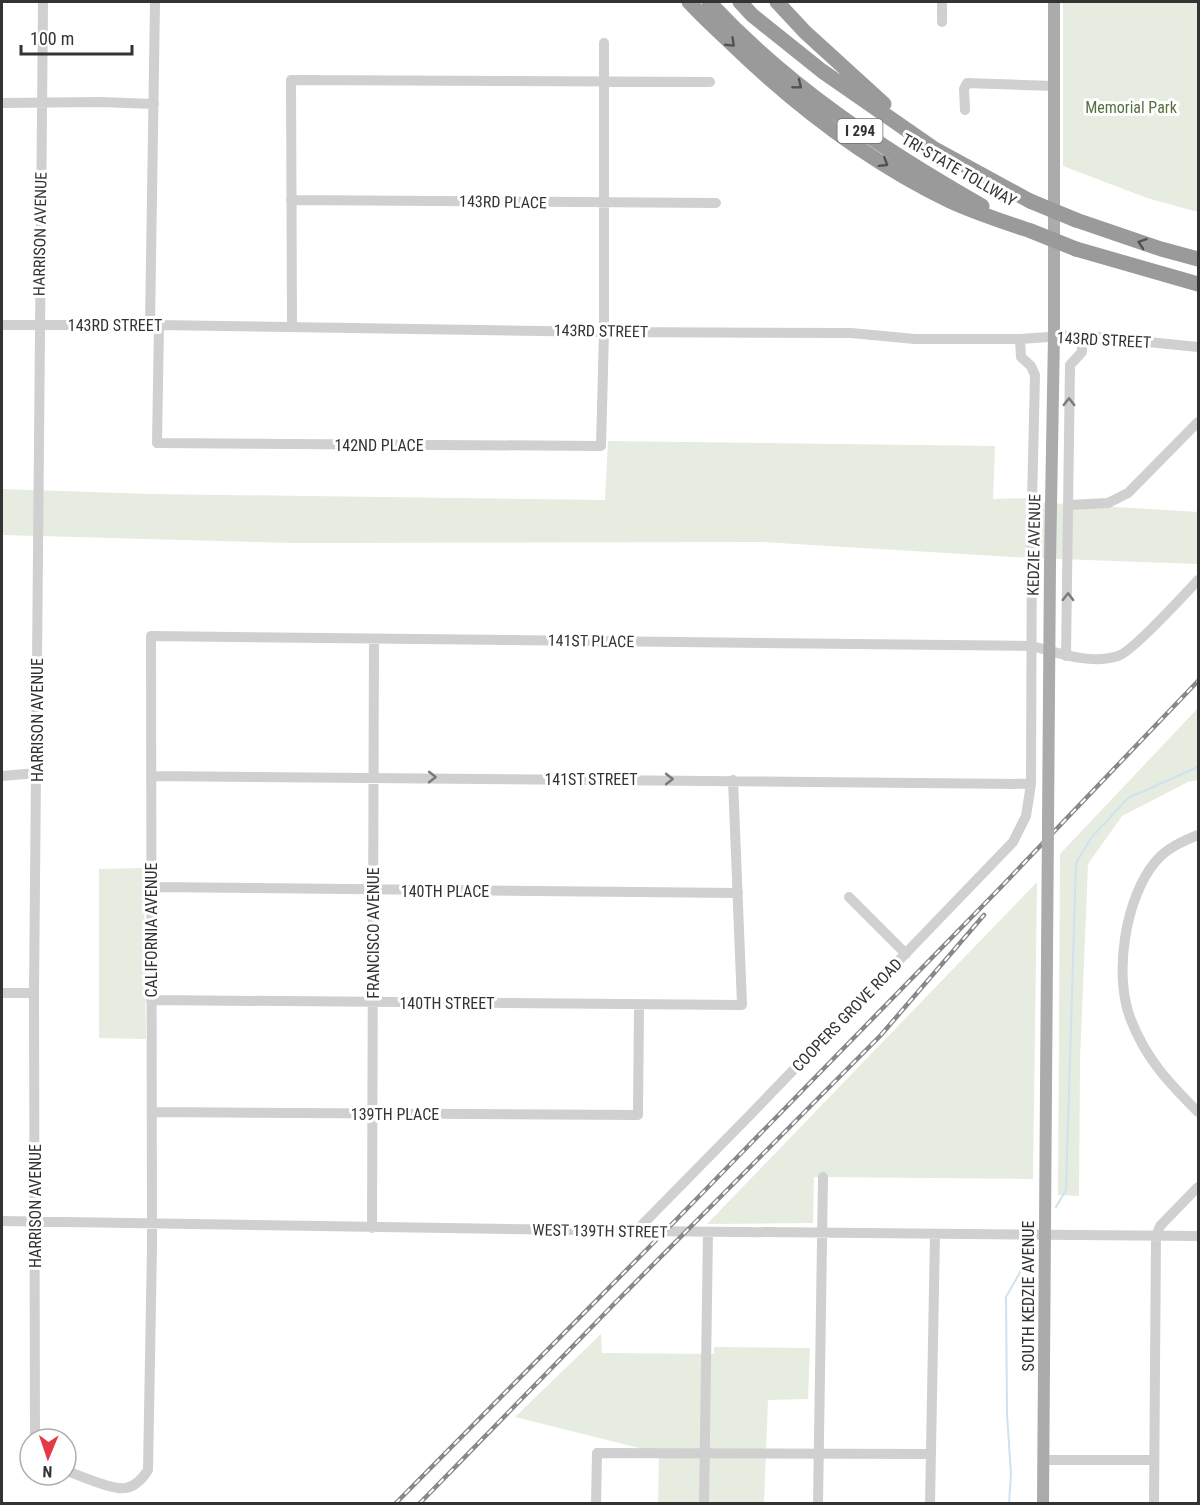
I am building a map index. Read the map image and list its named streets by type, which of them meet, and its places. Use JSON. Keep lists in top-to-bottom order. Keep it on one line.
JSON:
{"streets":{"highway":["I 294","TRI-STATE TOLLWAY"],"main road":["KEDZIE AVENUE","SOUTH KEDZIE AVENUE"],"street":["143RD PLACE","HARRISON AVENUE","143RD STREET","142ND PLACE","141ST PLACE","141ST STREET","140TH PLACE","CALIFORNIA AVENUE","FRANCISCO AVENUE","140TH STREET","COOPERS GROVE ROAD","139TH PLACE","WEST 139TH STREET"]},"crossings":[["HARRISON AVENUE","143RD STREET"],["HARRISON AVENUE","WEST 139TH STREET"],["143RD STREET","142ND PLACE"],["143RD STREET","KEDZIE AVENUE"],["143RD STREET","COOPERS GROVE ROAD"],["KEDZIE AVENUE","SOUTH KEDZIE AVENUE"],["141ST PLACE","CALIFORNIA AVENUE"],["141ST PLACE","FRANCISCO AVENUE"],["141ST PLACE","COOPERS GROVE ROAD"],["141ST STREET","CALIFORNIA AVENUE"],["141ST STREET","FRANCISCO AVENUE"],["141ST STREET","COOPERS GROVE ROAD"],["140TH PLACE","CALIFORNIA AVENUE"],["140TH PLACE","FRANCISCO AVENUE"],["140TH PLACE","140TH STREET"],["CALIFORNIA AVENUE","140TH STREET"],["CALIFORNIA AVENUE","139TH PLACE"],["CALIFORNIA AVENUE","WEST 139TH STREET"],["FRANCISCO AVENUE","140TH STREET"],["FRANCISCO AVENUE","139TH PLACE"],["FRANCISCO AVENUE","WEST 139TH STREET"],["140TH STREET","139TH PLACE"],["COOPERS GROVE ROAD","WEST 139TH STREET"],["WEST 139TH STREET","SOUTH KEDZIE AVENUE"]],"one_way":["141ST STREET"],"parks":["Memorial Park"],"scale_bar":"100 m","north":"bottom"}
